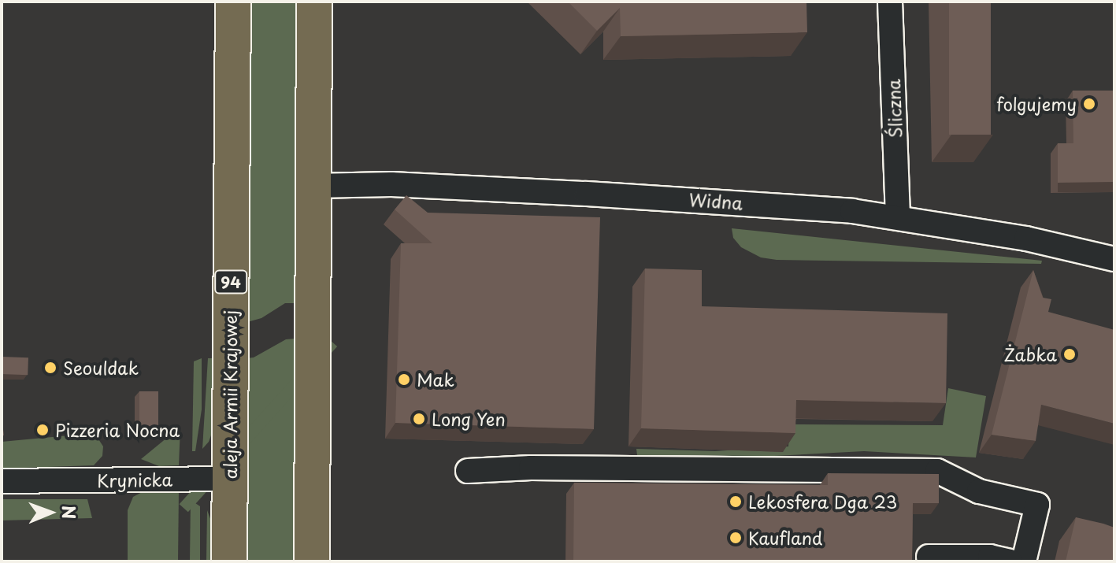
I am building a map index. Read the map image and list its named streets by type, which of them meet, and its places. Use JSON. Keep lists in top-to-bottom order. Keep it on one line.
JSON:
{"streets":{"main road":["94","aleja Armii Krajowej"],"street":["Śliczna","Widna","Krynicka"]},"crossings":[["Śliczna","Widna"],["aleja Armii Krajowej","Krynicka"]],"places":["folgujemy","Żabka","Seouldak","Mak","Long Yen","Pizzeria Nocna","Lekosfera Dga 23","Kaufland"],"north":"right"}
